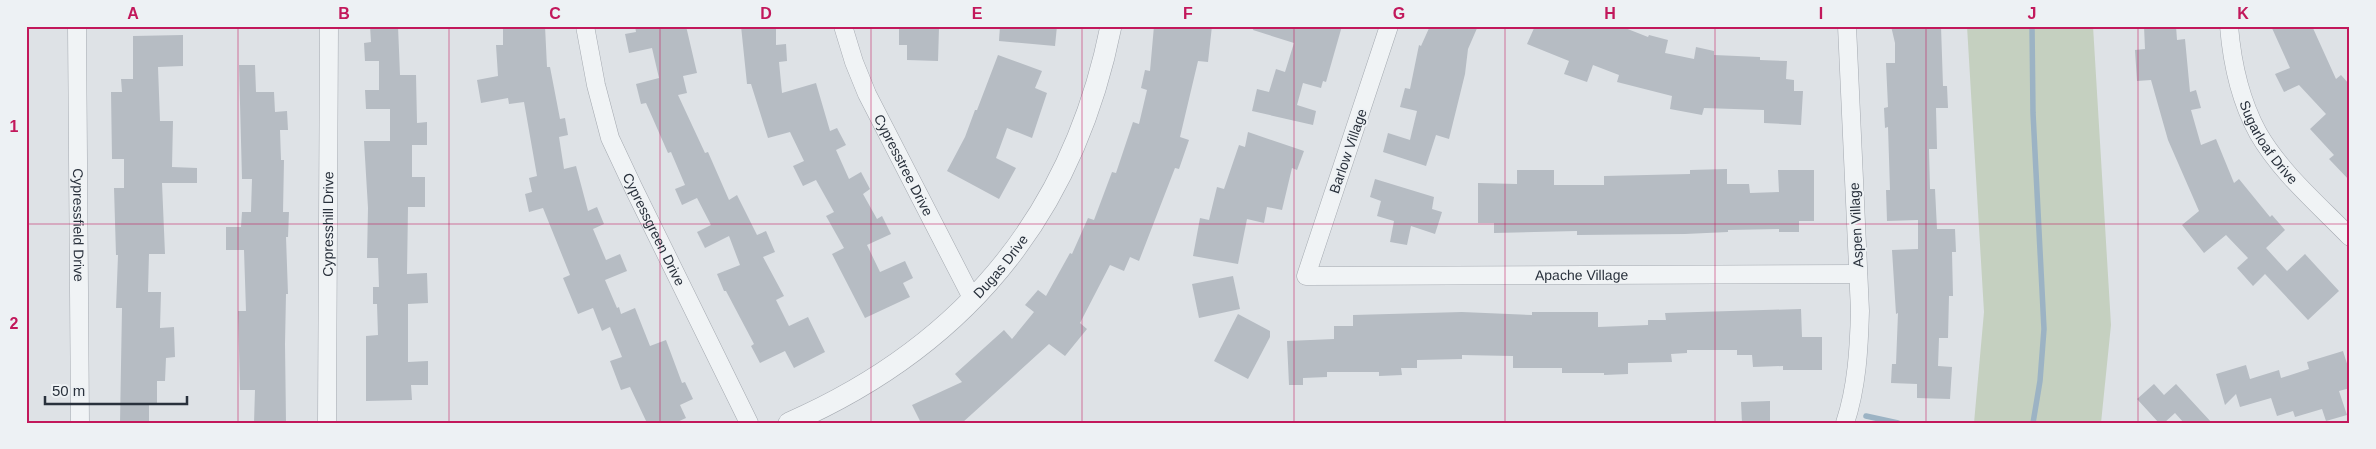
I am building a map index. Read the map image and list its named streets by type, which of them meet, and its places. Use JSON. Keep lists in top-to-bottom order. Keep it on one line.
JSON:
{"streets":{"street":["Sugarloaf Drive","Barlow Village","Cypresstree Drive","Cypresshill Drive","Cypressfield Drive","Aspen Village","Cypressgreen Drive","Dugas Drive","Apache Village"]},"crossings":[["Barlow Village","Apache Village"],["Cypresstree Drive","Dugas Drive"],["Aspen Village","Apache Village"]],"scale_bar":"50 m","grid":{"columns":["A","B","C","D","E","F","G","H","I","J","K"],"rows":["1","2"]}}
